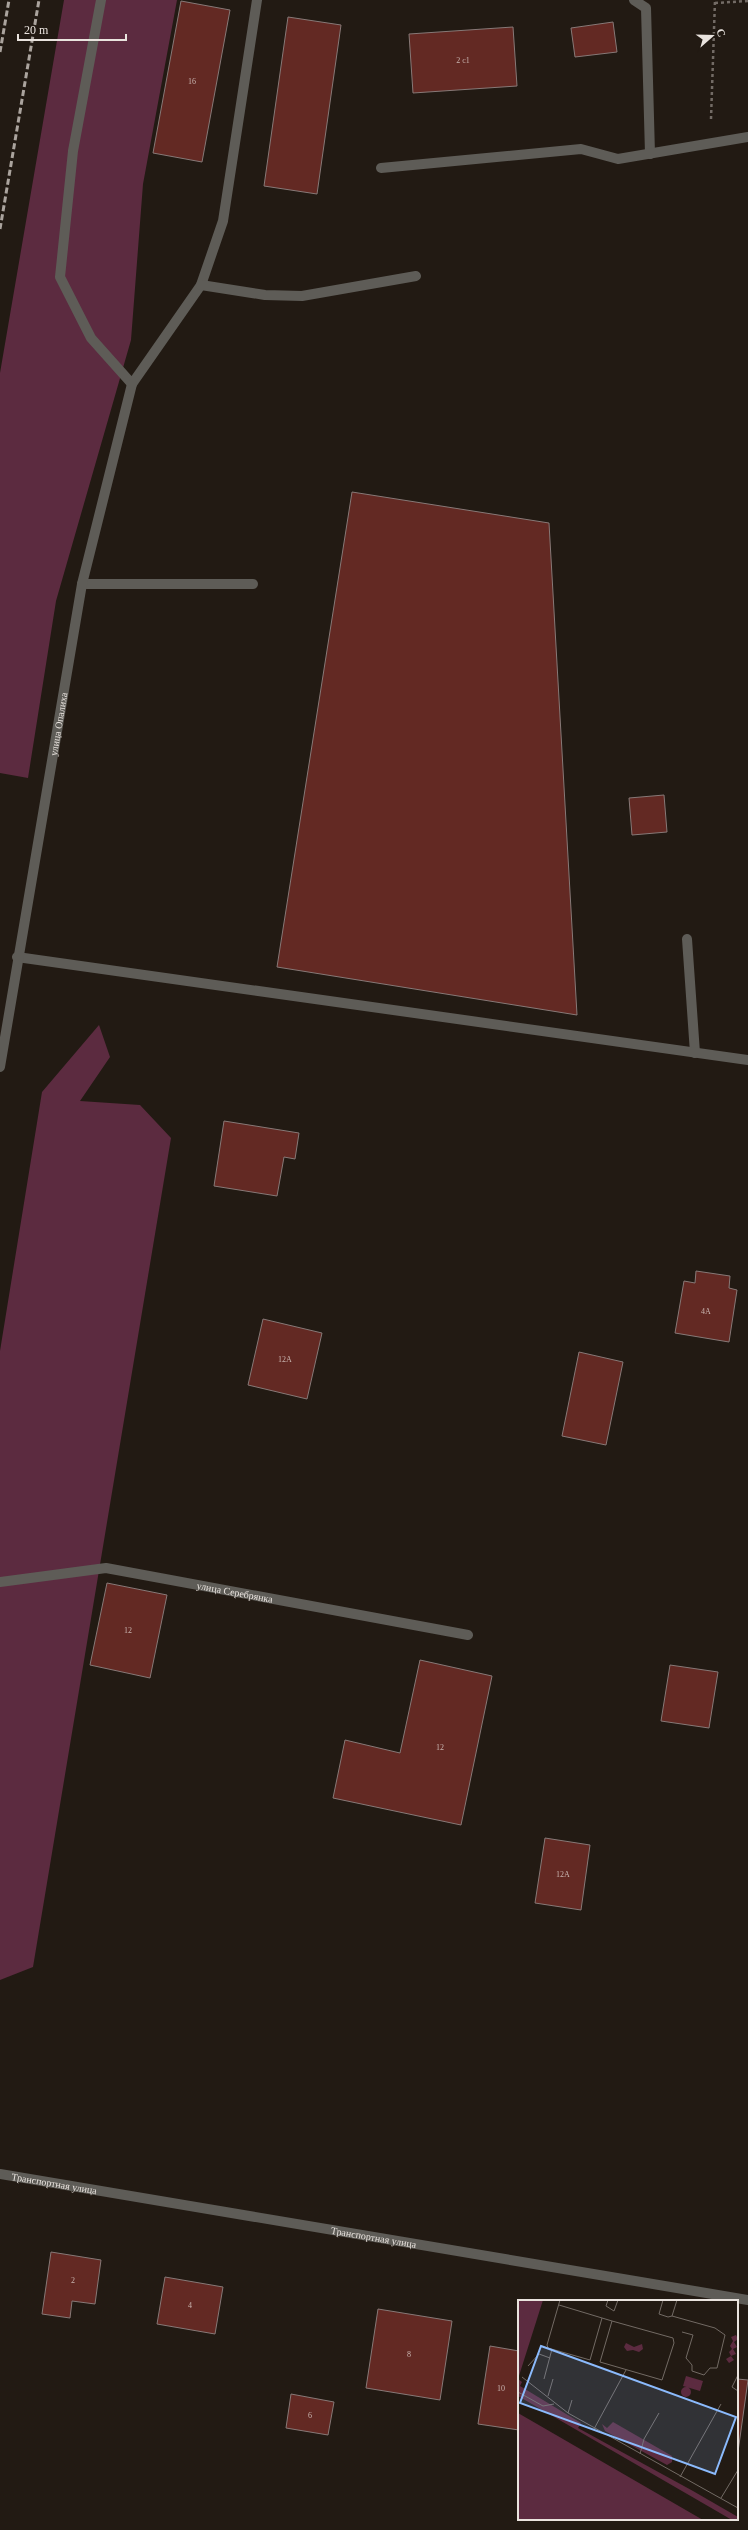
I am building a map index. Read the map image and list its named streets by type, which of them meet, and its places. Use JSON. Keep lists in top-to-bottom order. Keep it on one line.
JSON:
{"streets":{"street":["улица Опалиха","улица Серебрянка","Транспортная улица"]},"house_numbers":["2 с1","16","4А","12А","12","12","12А","2","4","8","10","6"],"scale_bar":"20 m","north":"right"}
